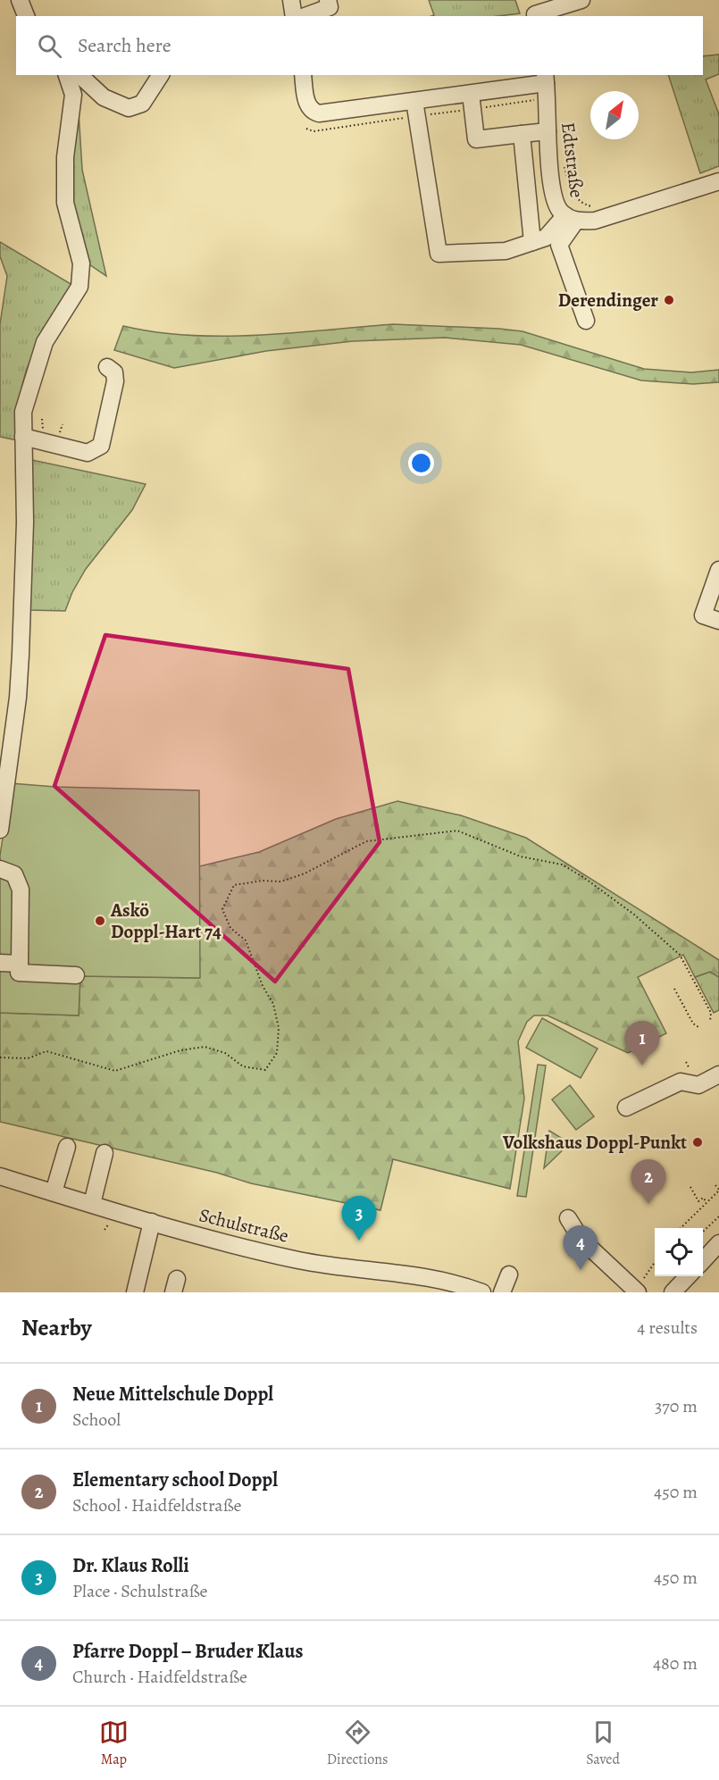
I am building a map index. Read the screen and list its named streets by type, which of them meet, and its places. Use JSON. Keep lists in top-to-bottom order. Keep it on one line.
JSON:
{"streets":{"street":["Edtstraße","Schulstraße"]},"places":["Derendinger","Askö Doppl-Hart 74","Volkshaus Doppl-Punkt"],"north":"top right","page":{"search":"Search here","pins":["1","2","3","4"],"heading":["Nearby","4 results"],"list":[{"mark":"1","name":"Neue Mittelschule Doppl","note":"School","value":"370 m"},{"mark":"2","name":"Elementary school Doppl","note":"School · Haidfeldstraße","value":"450 m"},{"mark":"3","name":"Dr. Klaus Rolli","note":"Place · Schulstraße","value":"450 m"},{"mark":"4","name":"Pfarre Doppl – Bruder Klaus","note":"Church · Haidfeldstraße","value":"480 m"}],"nav":["Map","Directions","Saved"]}}
